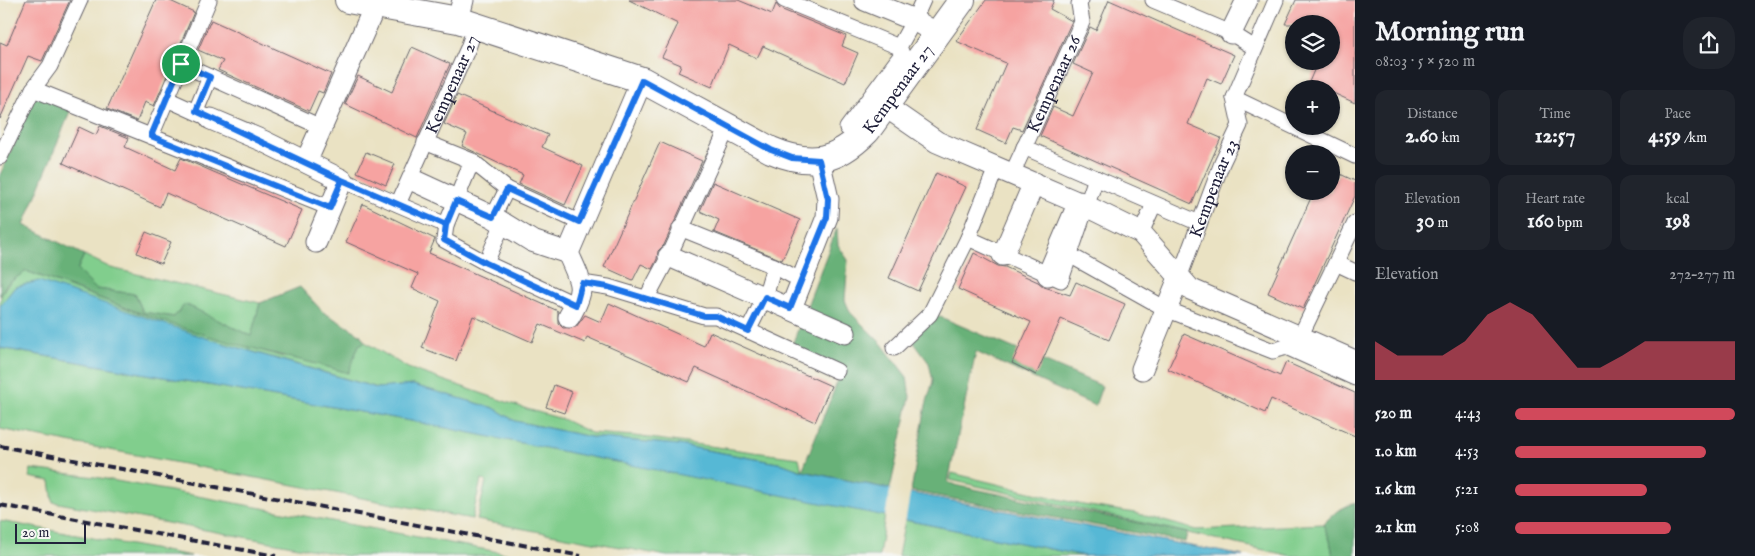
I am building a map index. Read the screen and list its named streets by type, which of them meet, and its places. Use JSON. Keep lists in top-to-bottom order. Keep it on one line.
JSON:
{"streets":{"street":["Kempenaar 27","Kempenaar 26","Kempenaar 23"]},"crossings":[["Kempenaar 26","Kempenaar 23"]],"scale_bar":"20 m","page":{"heading":["Morning run","08:03 · 5 × 520 m"],"map_buttons":["+","−"],"stats":[["Distance","2.60 km"],["Time","12:57"],["Pace","4:59 /km"],["Elevation","30 m"],["Heart rate","160 bpm"],["kcal","198"]],"chart":["Elevation","272–277 m"],"list":[{"name":"520 m","note":"4:43"},{"name":"1.0 km","note":"4:53"},{"name":"1.6 km","note":"5:21"},{"name":"2.1 km","note":"5:08"}],"scale":"20 m"}}
